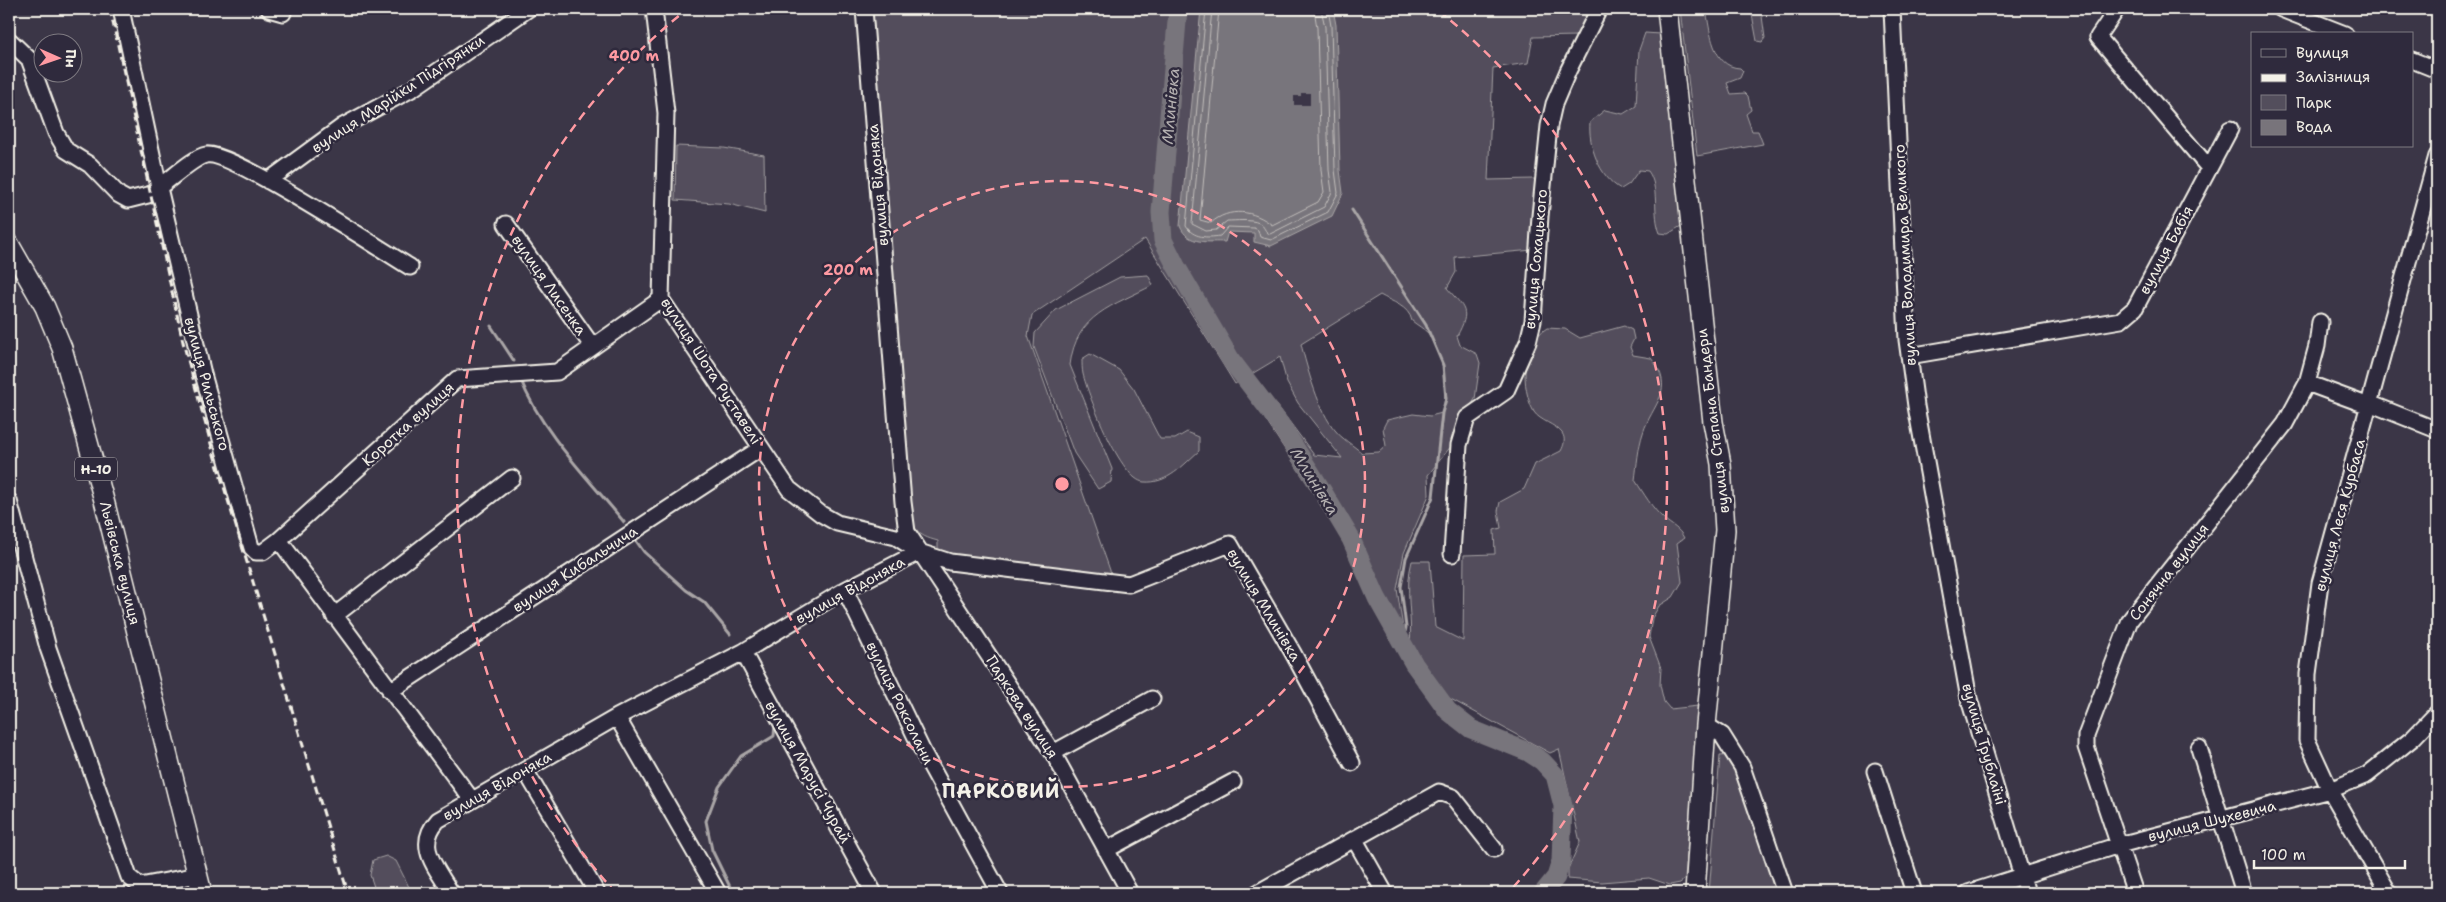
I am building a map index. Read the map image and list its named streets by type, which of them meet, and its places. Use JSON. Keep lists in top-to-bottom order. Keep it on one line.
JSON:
{"streets":{"main road":["вулиця Степана Бандери","Н-10","Львівська вулиця"],"street":["вулиця Марійки Підгірянки","вулиця Відоняка","вулиця Бабія","вулиця Володимира Великого","вулиця Сохацького","вулиця Лисенка","вулиця Шота Руставелі","вулиця Рильського","Коротка вулиця","вулиця Леся Курбаса","вулиця Кибальчича","Сонячна вулиця","вулиця Млинівка","вулиця Роксолани","Паркова вулиця","вулиця Трублаїні","вулиця Марусі Чурай","вулиця Шухевича"]},"crossings":[["вулиця Відоняка","вулиця Шота Руставелі"],["вулиця Відоняка","вулиця Млинівка"],["вулиця Відоняка","вулиця Роксолани"],["вулиця Відоняка","Паркова вулиця"],["вулиця Відоняка","вулиця Марусі Чурай"],["вулиця Бабія","вулиця Володимира Великого"],["вулиця Володимира Великого","вулиця Трублаїні"],["вулиця Лисенка","Коротка вулиця"],["вулиця Шота Руставелі","Коротка вулиця"],["вулиця Шота Руставелі","вулиця Кибальчича"],["вулиця Шота Руставелі","вулиця Млинівка"],["вулиця Шота Руставелі","Паркова вулиця"],["вулиця Рильського","Коротка вулиця"],["вулиця Леся Курбаса","вулиця Шухевича"],["Сонячна вулиця","вулиця Шухевича"],["вулиця Млинівка","Паркова вулиця"],["вулиця Трублаїні","вулиця Шухевича"]],"districts":["ПАРКОВИЙ"],"water":["Млинівка"],"legend":["Вулиця","Залізниця","Парк","Вода"],"scale_bar":"100 m","north":"right","rings":["400 m","200 m"]}
